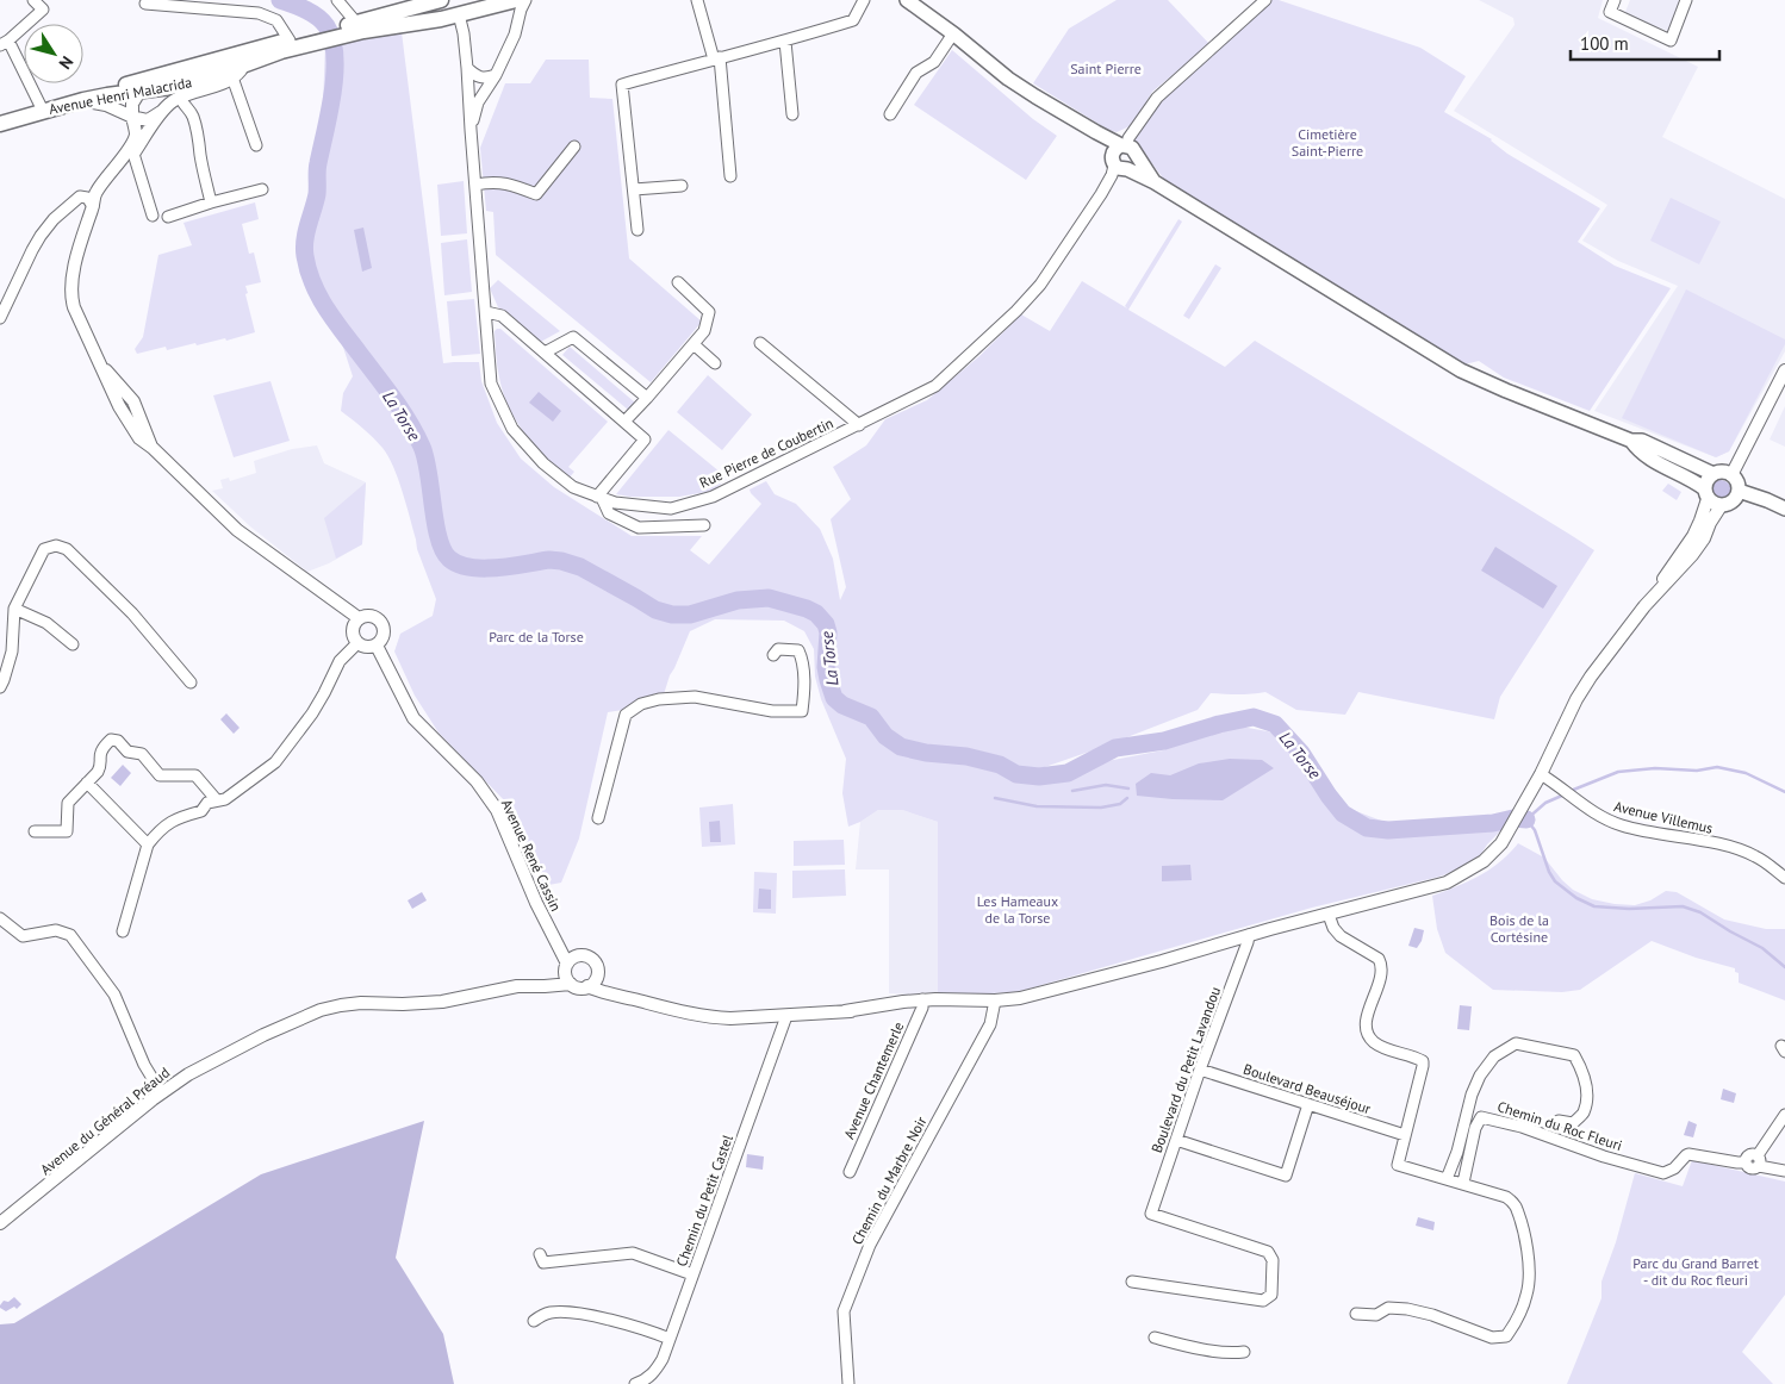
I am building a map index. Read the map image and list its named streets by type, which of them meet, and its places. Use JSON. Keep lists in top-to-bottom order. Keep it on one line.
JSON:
{"streets":{"main road":["Avenue Henri Malacrida"],"street":["Rue Pierre de Coubertin","Avenue Villemus","Avenue René Cassin","Boulevard du Petit Lavandou","Avenue Chantemerle","Boulevard Beauséjour","Avenue du Général Préaud","Chemin du Roc Fleuri","Chemin du Marbre Noir","Chemin du Petit Castel"]},"crossings":[["Avenue René Cassin","Avenue du Général Préaud"],["Boulevard du Petit Lavandou","Boulevard Beauséjour"]],"water":["La Torse"],"parks":["Saint Pierre","Cimetière Saint-Pierre","Parc de la Torse","Les Hameaux de la Torse","Bois de la Cortésine","Parc du Grand Barret - dit du Roc fleuri"],"scale_bar":"100 m","north":"bottom right"}
